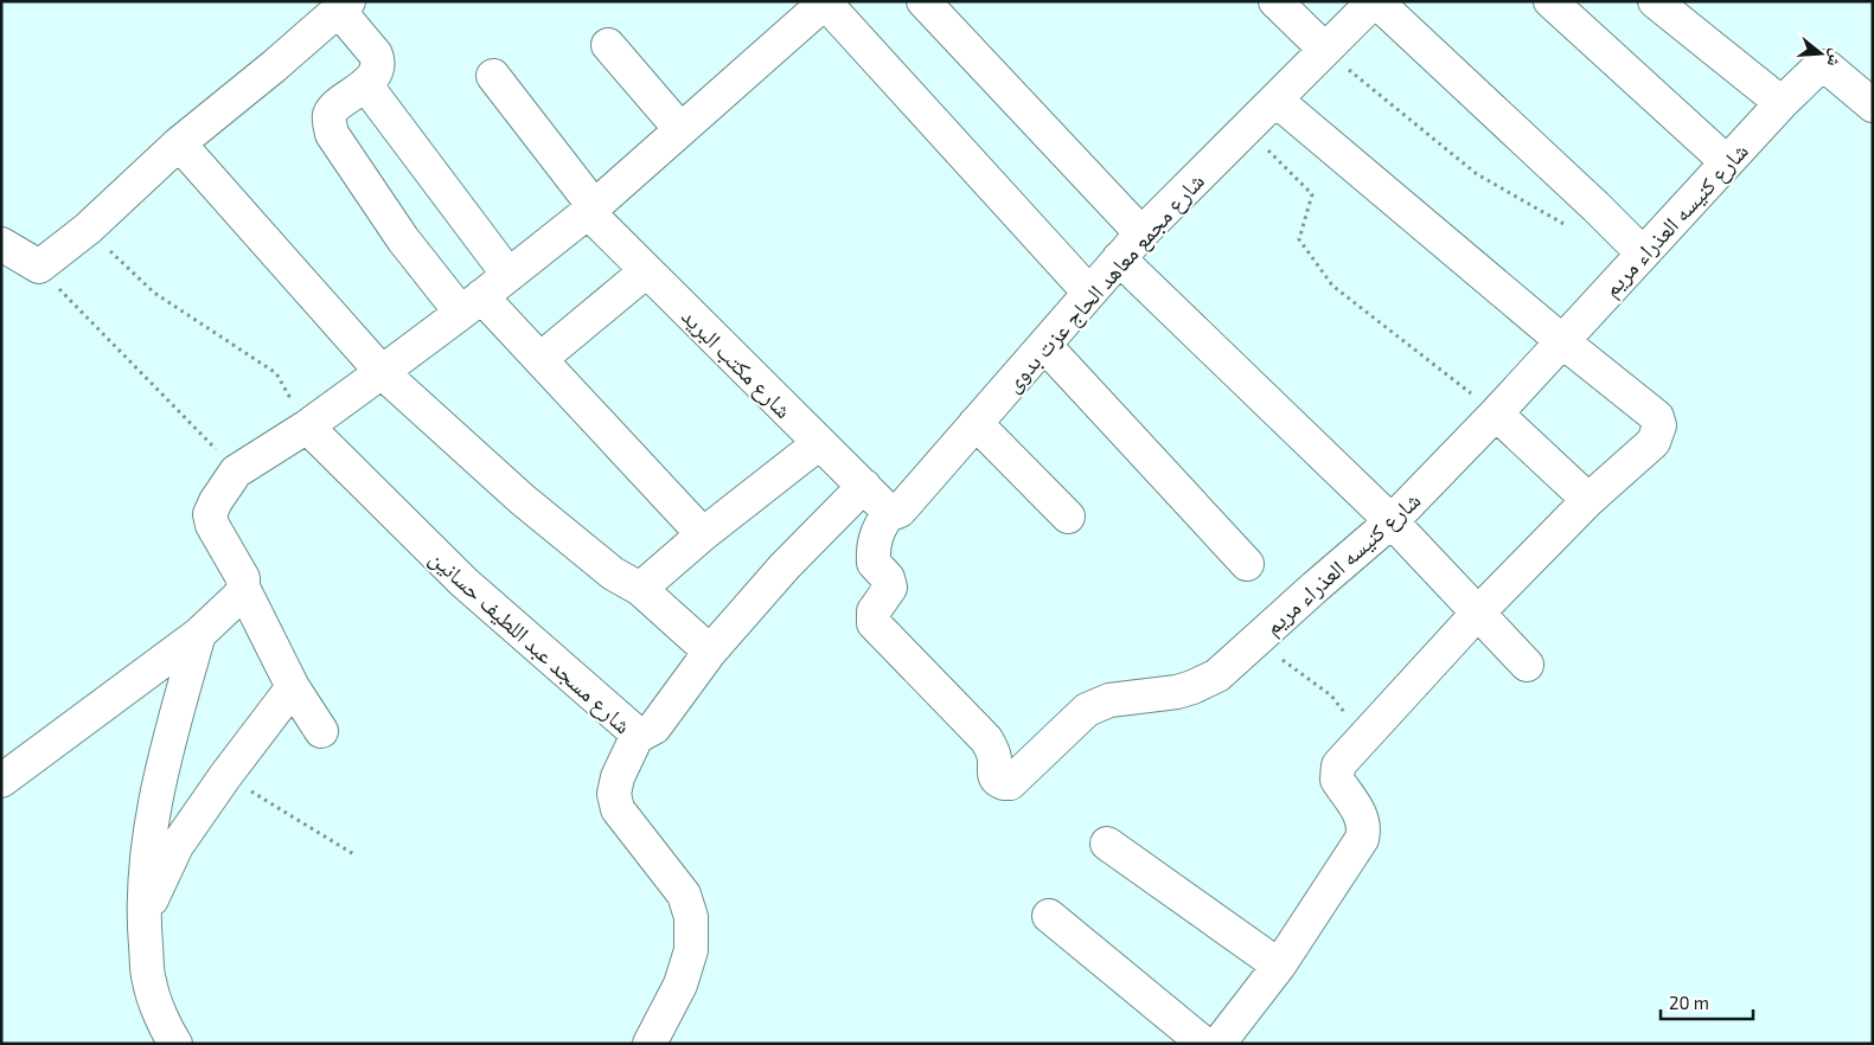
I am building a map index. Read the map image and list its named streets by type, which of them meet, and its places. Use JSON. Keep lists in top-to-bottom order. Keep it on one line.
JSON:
{"streets":{"street":["شارع كنيسه العذراء مريم","شارع مجمع معاهد الحاج عزت بدوى","شارع مكتب البريد","شارع مسجد عبد اللطيف حسانين"]},"crossings":[["شارع كنيسه العذراء مريم","شارع مجمع معاهد الحاج عزت بدوى"],["شارع كنيسه العذراء مريم","شارع مكتب البريد"],["شارع مجمع معاهد الحاج عزت بدوى","شارع مكتب البريد"]],"scale_bar":"20 m","north":"right"}
